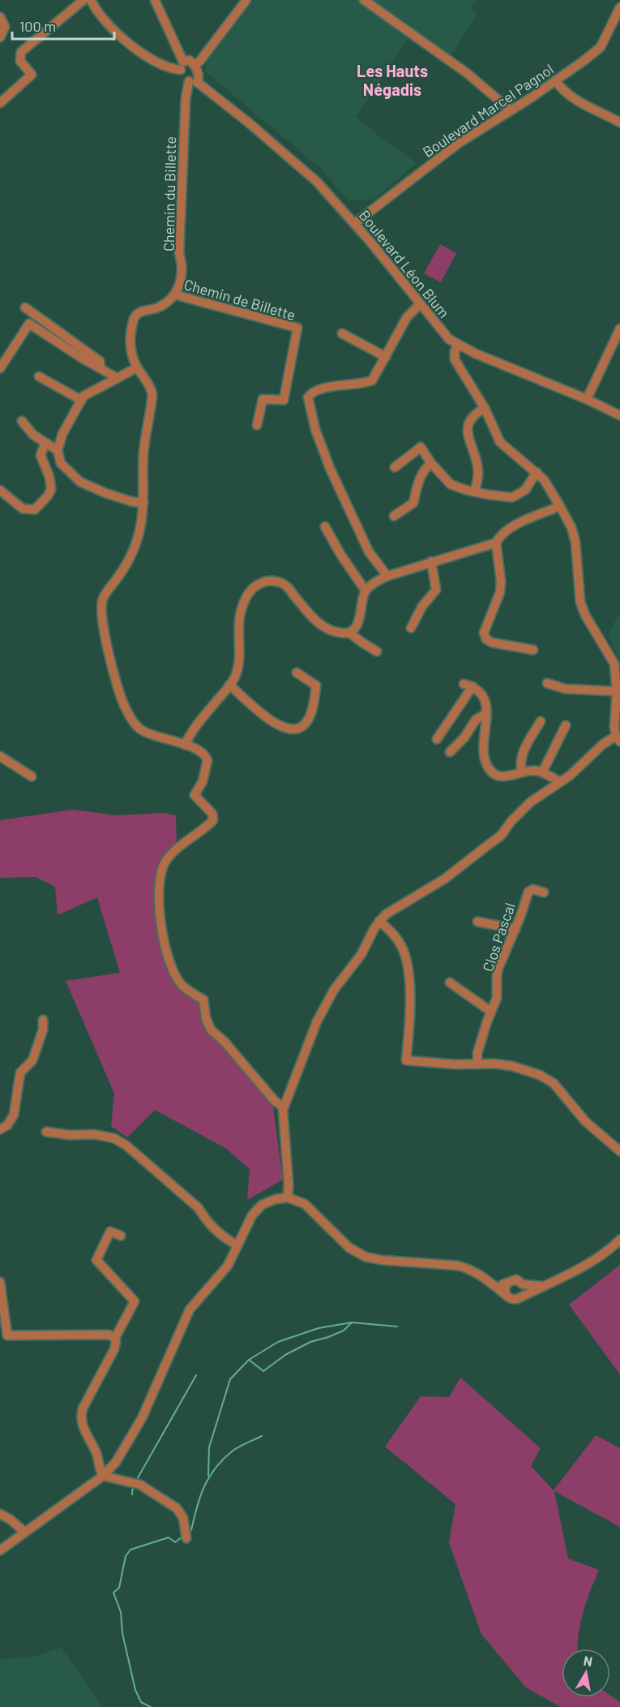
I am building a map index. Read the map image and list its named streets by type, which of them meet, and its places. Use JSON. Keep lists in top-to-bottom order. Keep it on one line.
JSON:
{"streets":{"street":["Boulevard Marcel Pagnol","Chemin du Billette","Boulevard Léon Blum","Chemin de Billette","Clos Pascal"]},"crossings":[["Boulevard Marcel Pagnol","Boulevard Léon Blum"],["Chemin du Billette","Boulevard Léon Blum"],["Chemin du Billette","Chemin de Billette"]],"districts":["Les Hauts Négadis"],"scale_bar":"100 m","north":"top"}
